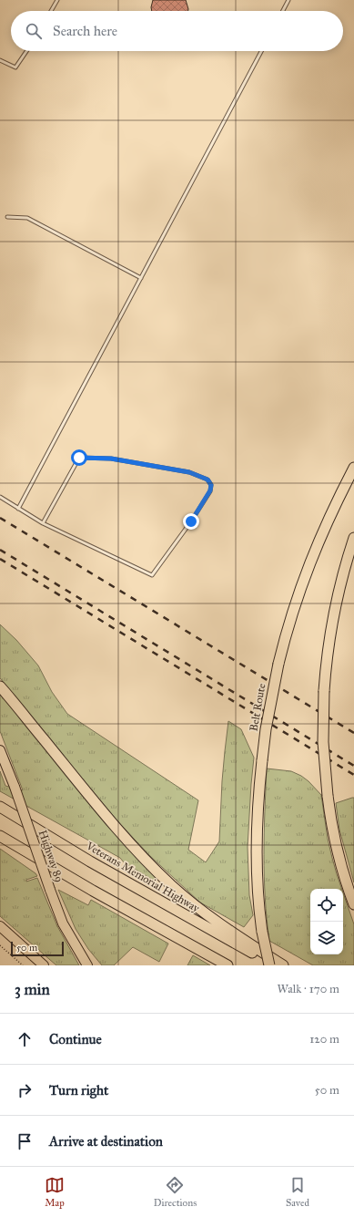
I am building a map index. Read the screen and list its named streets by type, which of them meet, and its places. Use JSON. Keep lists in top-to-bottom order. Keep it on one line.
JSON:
{"streets":{"highway":["Belt Route","Veterans Memorial Highway"],"main road":["Highway 89"]},"scale_bar":"50 m","page":{"search":"Search here","scale":"50 m","heading":["3 min","Walk · 170 m"],"list":[["Continue","120 m"],["Turn right","50 m"],"Arrive at destination"],"nav":["Map","Directions","Saved"]}}
